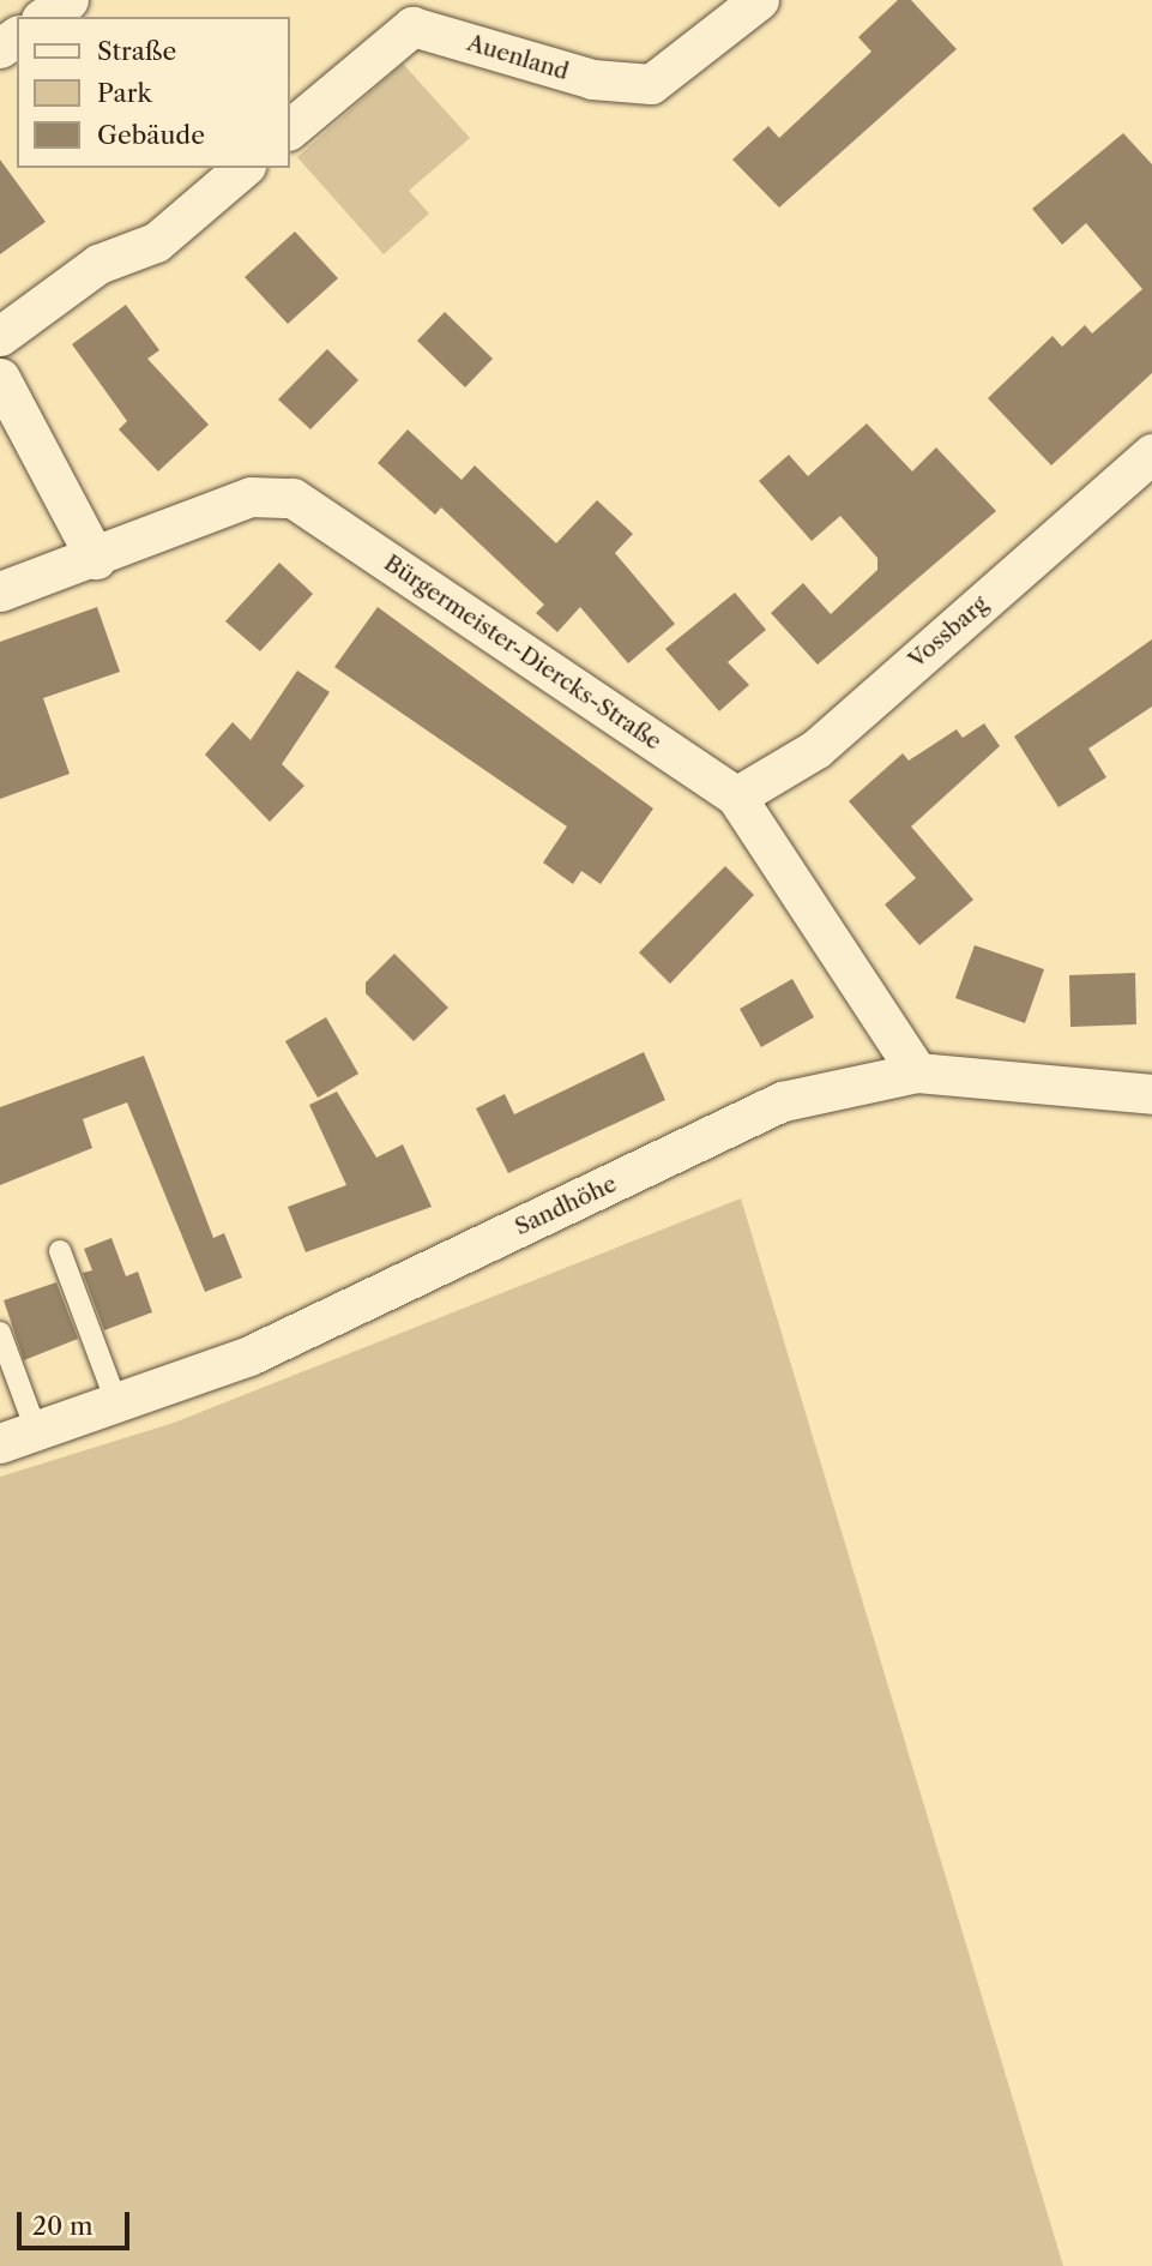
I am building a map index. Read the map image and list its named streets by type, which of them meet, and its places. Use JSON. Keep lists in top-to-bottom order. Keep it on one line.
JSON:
{"streets":{"street":["Auenland","Vossbarg","Bürgermeister-Diercks-Straße","Sandhöhe"]},"crossings":[["Vossbarg","Bürgermeister-Diercks-Straße"],["Bürgermeister-Diercks-Straße","Sandhöhe"]],"legend":["Straße","Park","Gebäude"],"scale_bar":"20 m"}
